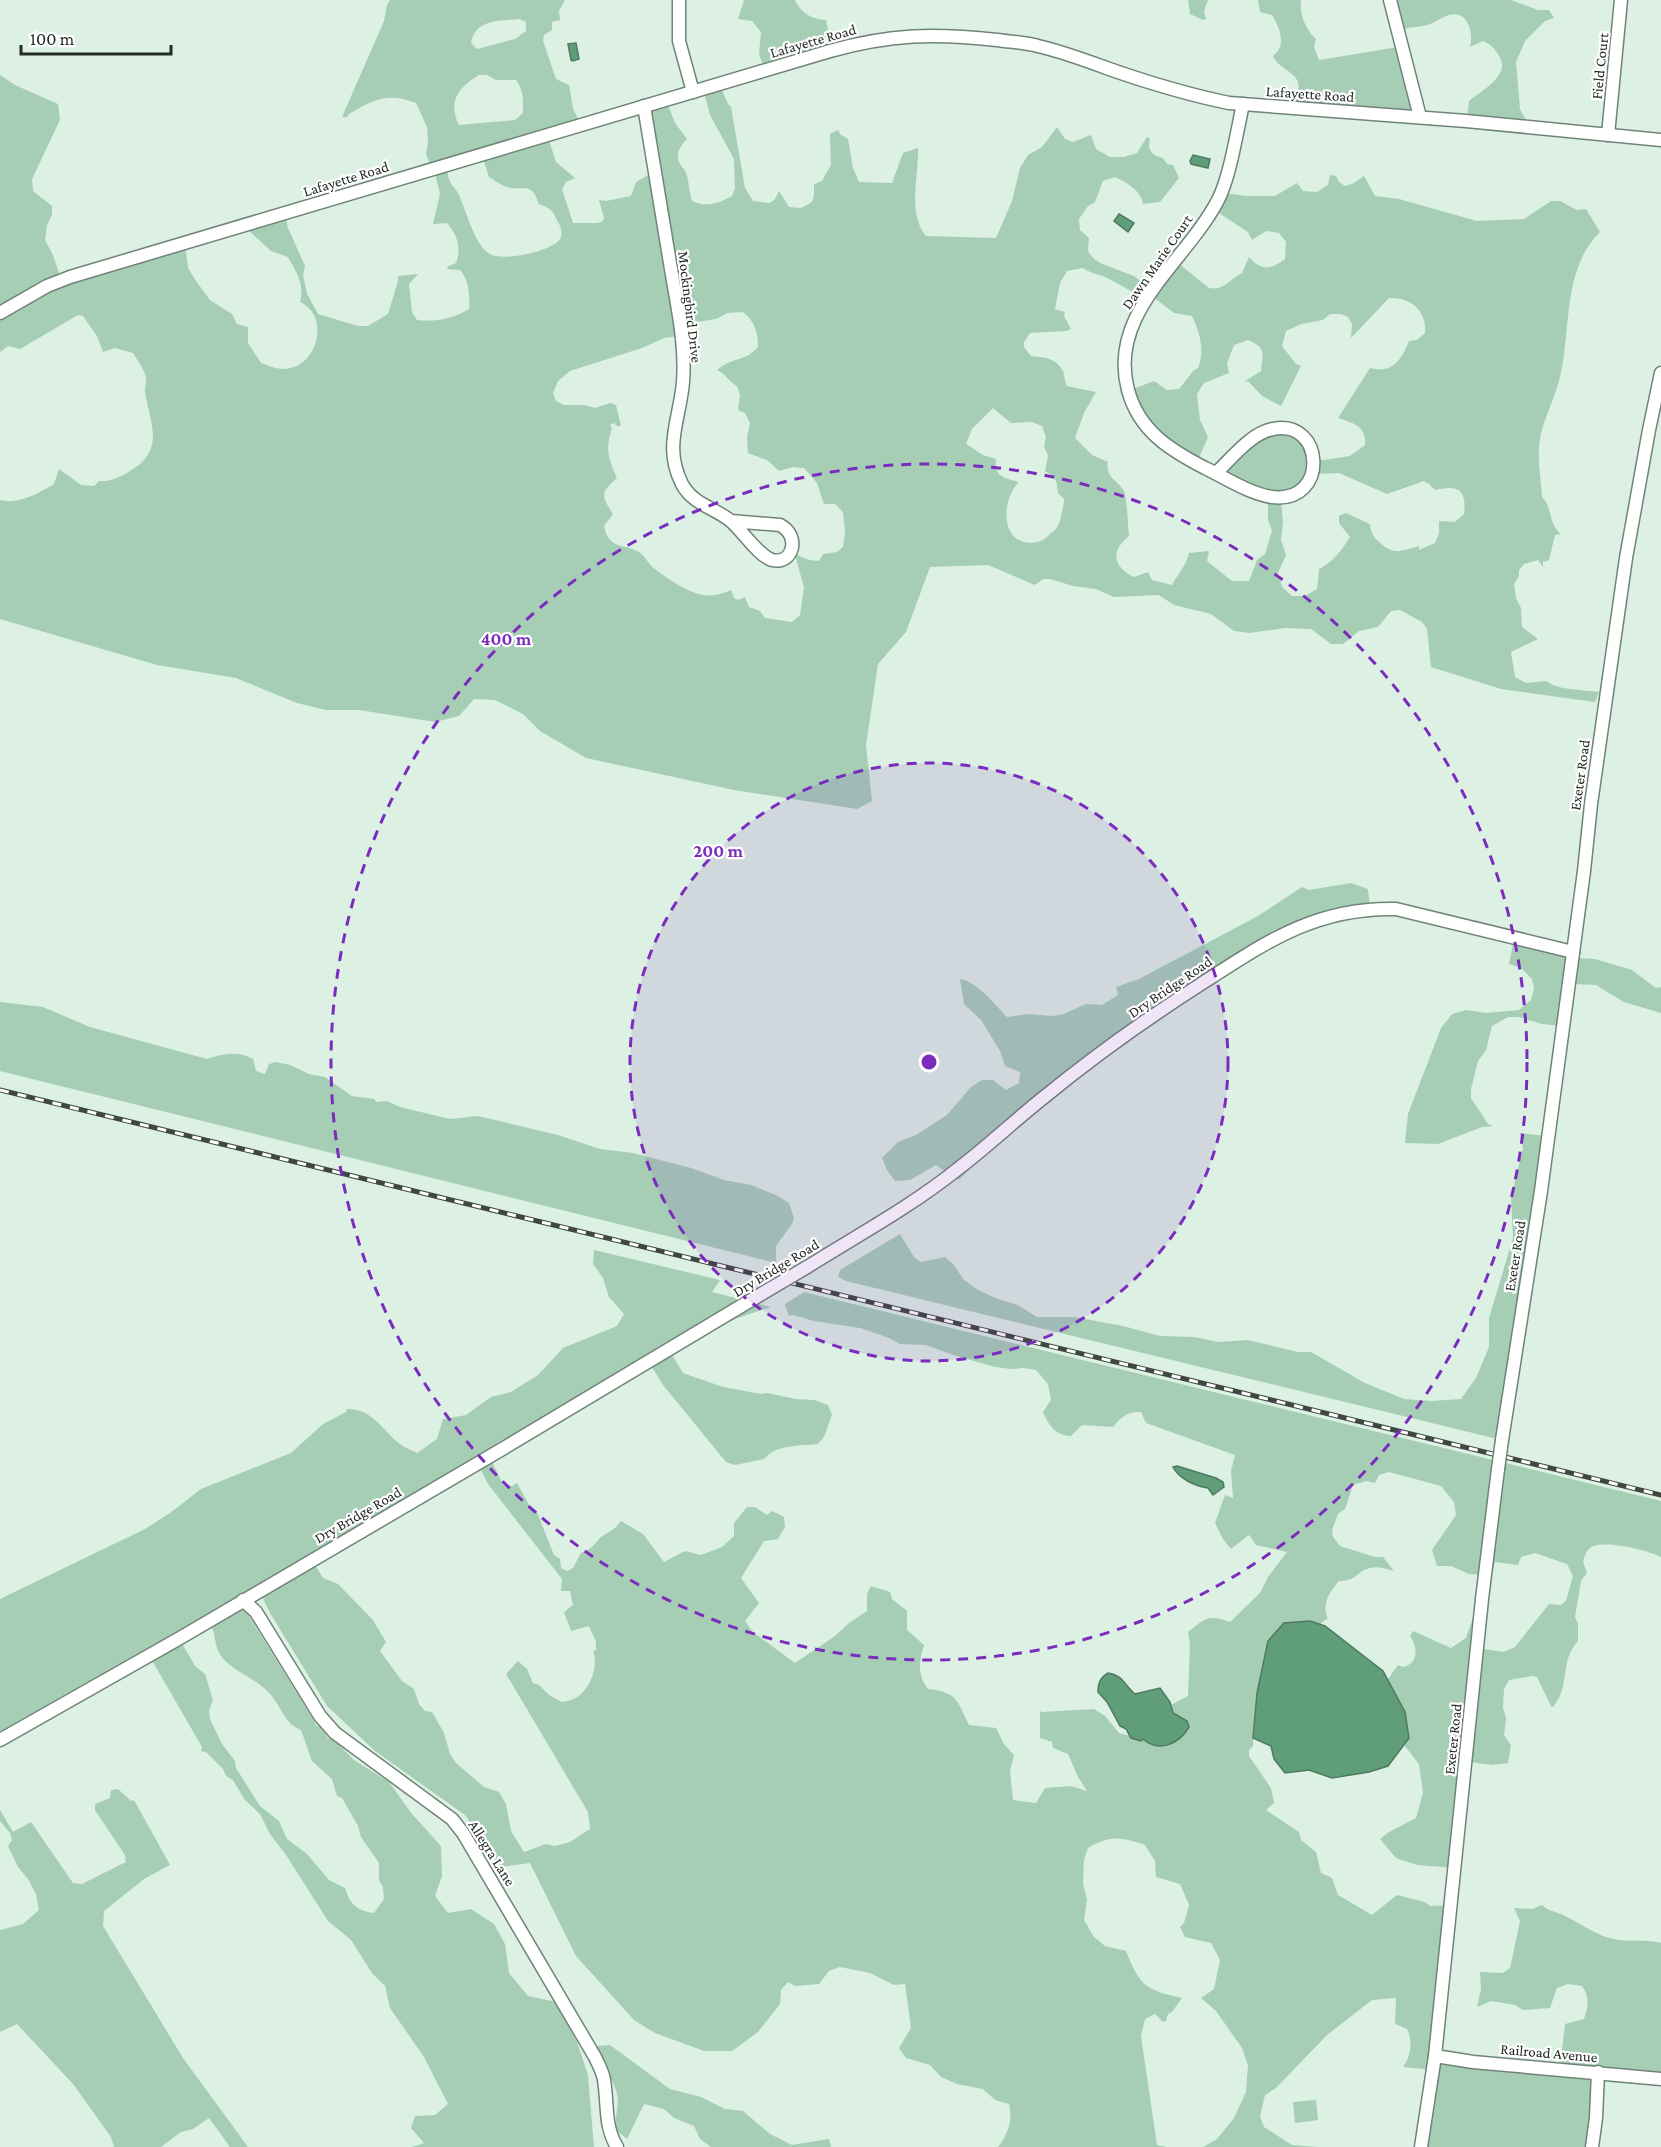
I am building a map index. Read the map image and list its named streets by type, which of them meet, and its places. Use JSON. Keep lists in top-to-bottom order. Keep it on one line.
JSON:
{"streets":{"street":["Lafayette Road","Field Court","Dawn Marie Court","Mockingbird Drive","Exeter Road","Dry Bridge Road","Allegra Lane","Railroad Avenue"]},"crossings":[["Lafayette Road","Field Court"],["Lafayette Road","Dawn Marie Court"],["Lafayette Road","Mockingbird Drive"],["Exeter Road","Dry Bridge Road"],["Exeter Road","Railroad Avenue"],["Dry Bridge Road","Allegra Lane"]],"scale_bar":"100 m","rings":["400 m","200 m"]}
